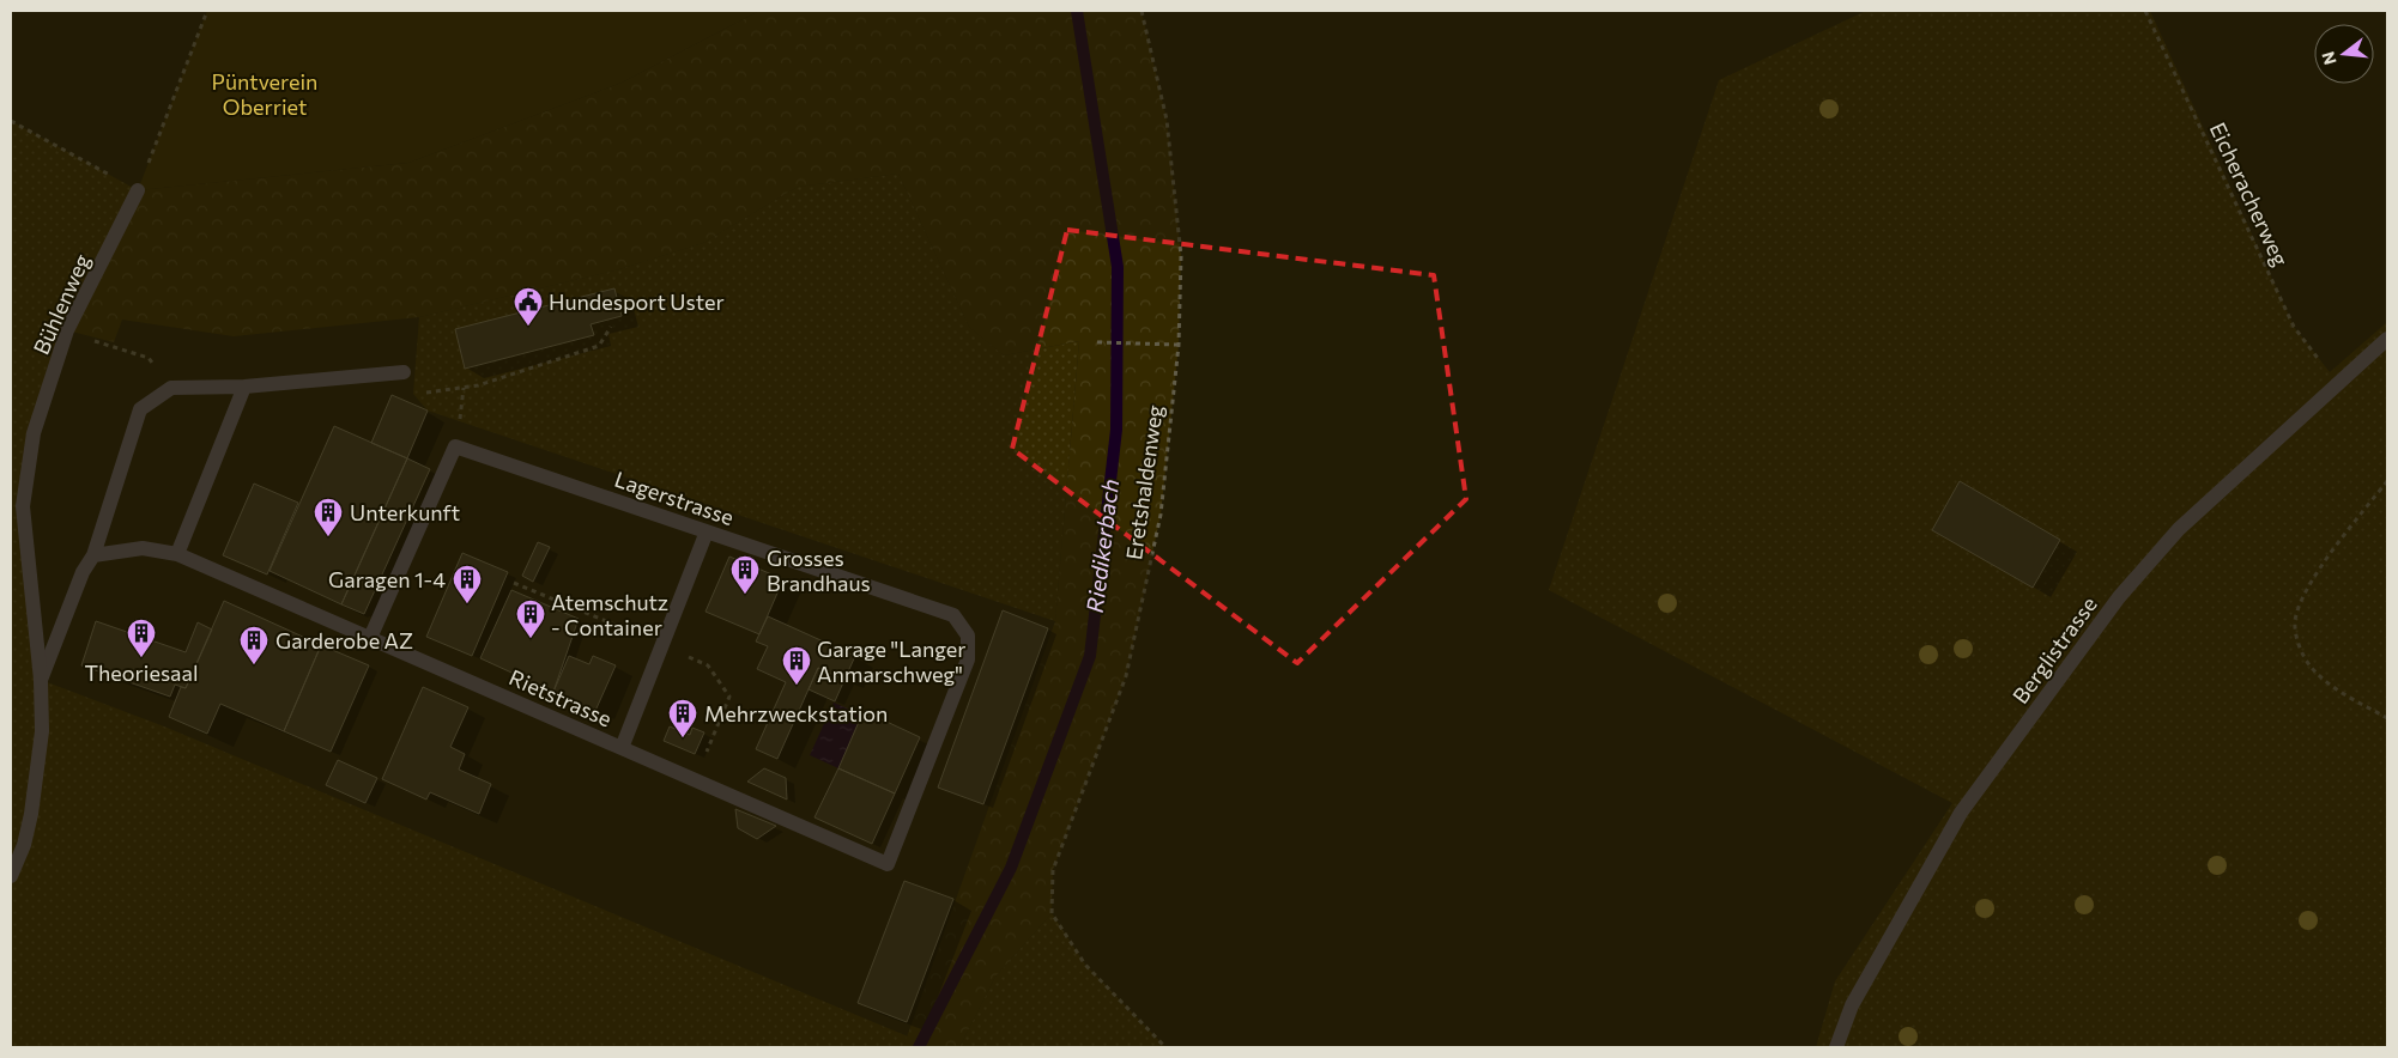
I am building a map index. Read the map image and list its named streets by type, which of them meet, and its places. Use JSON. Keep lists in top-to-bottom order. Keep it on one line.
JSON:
{"streets":{"street":["Bühlenweg","Lagerstrasse","Berglistrasse","Rietstrasse"],"path":["Eicheracherweg","Eretshaldenweg"]},"crossings":[["Eicheracherweg","Berglistrasse"],["Lagerstrasse","Rietstrasse"]],"water":["Riedikerbach"],"parks":["Püntverein Oberriet"],"places":{"public building":["Hundesport Uster"],"building":["Unterkunft","Grosses Brandhaus","Garagen 1-4","Atemschutz - Container","Theoriesaal","Garderobe AZ","Garage \"Langer Anmarschweg\"","Mehrzweckstation"]},"north":"left"}
